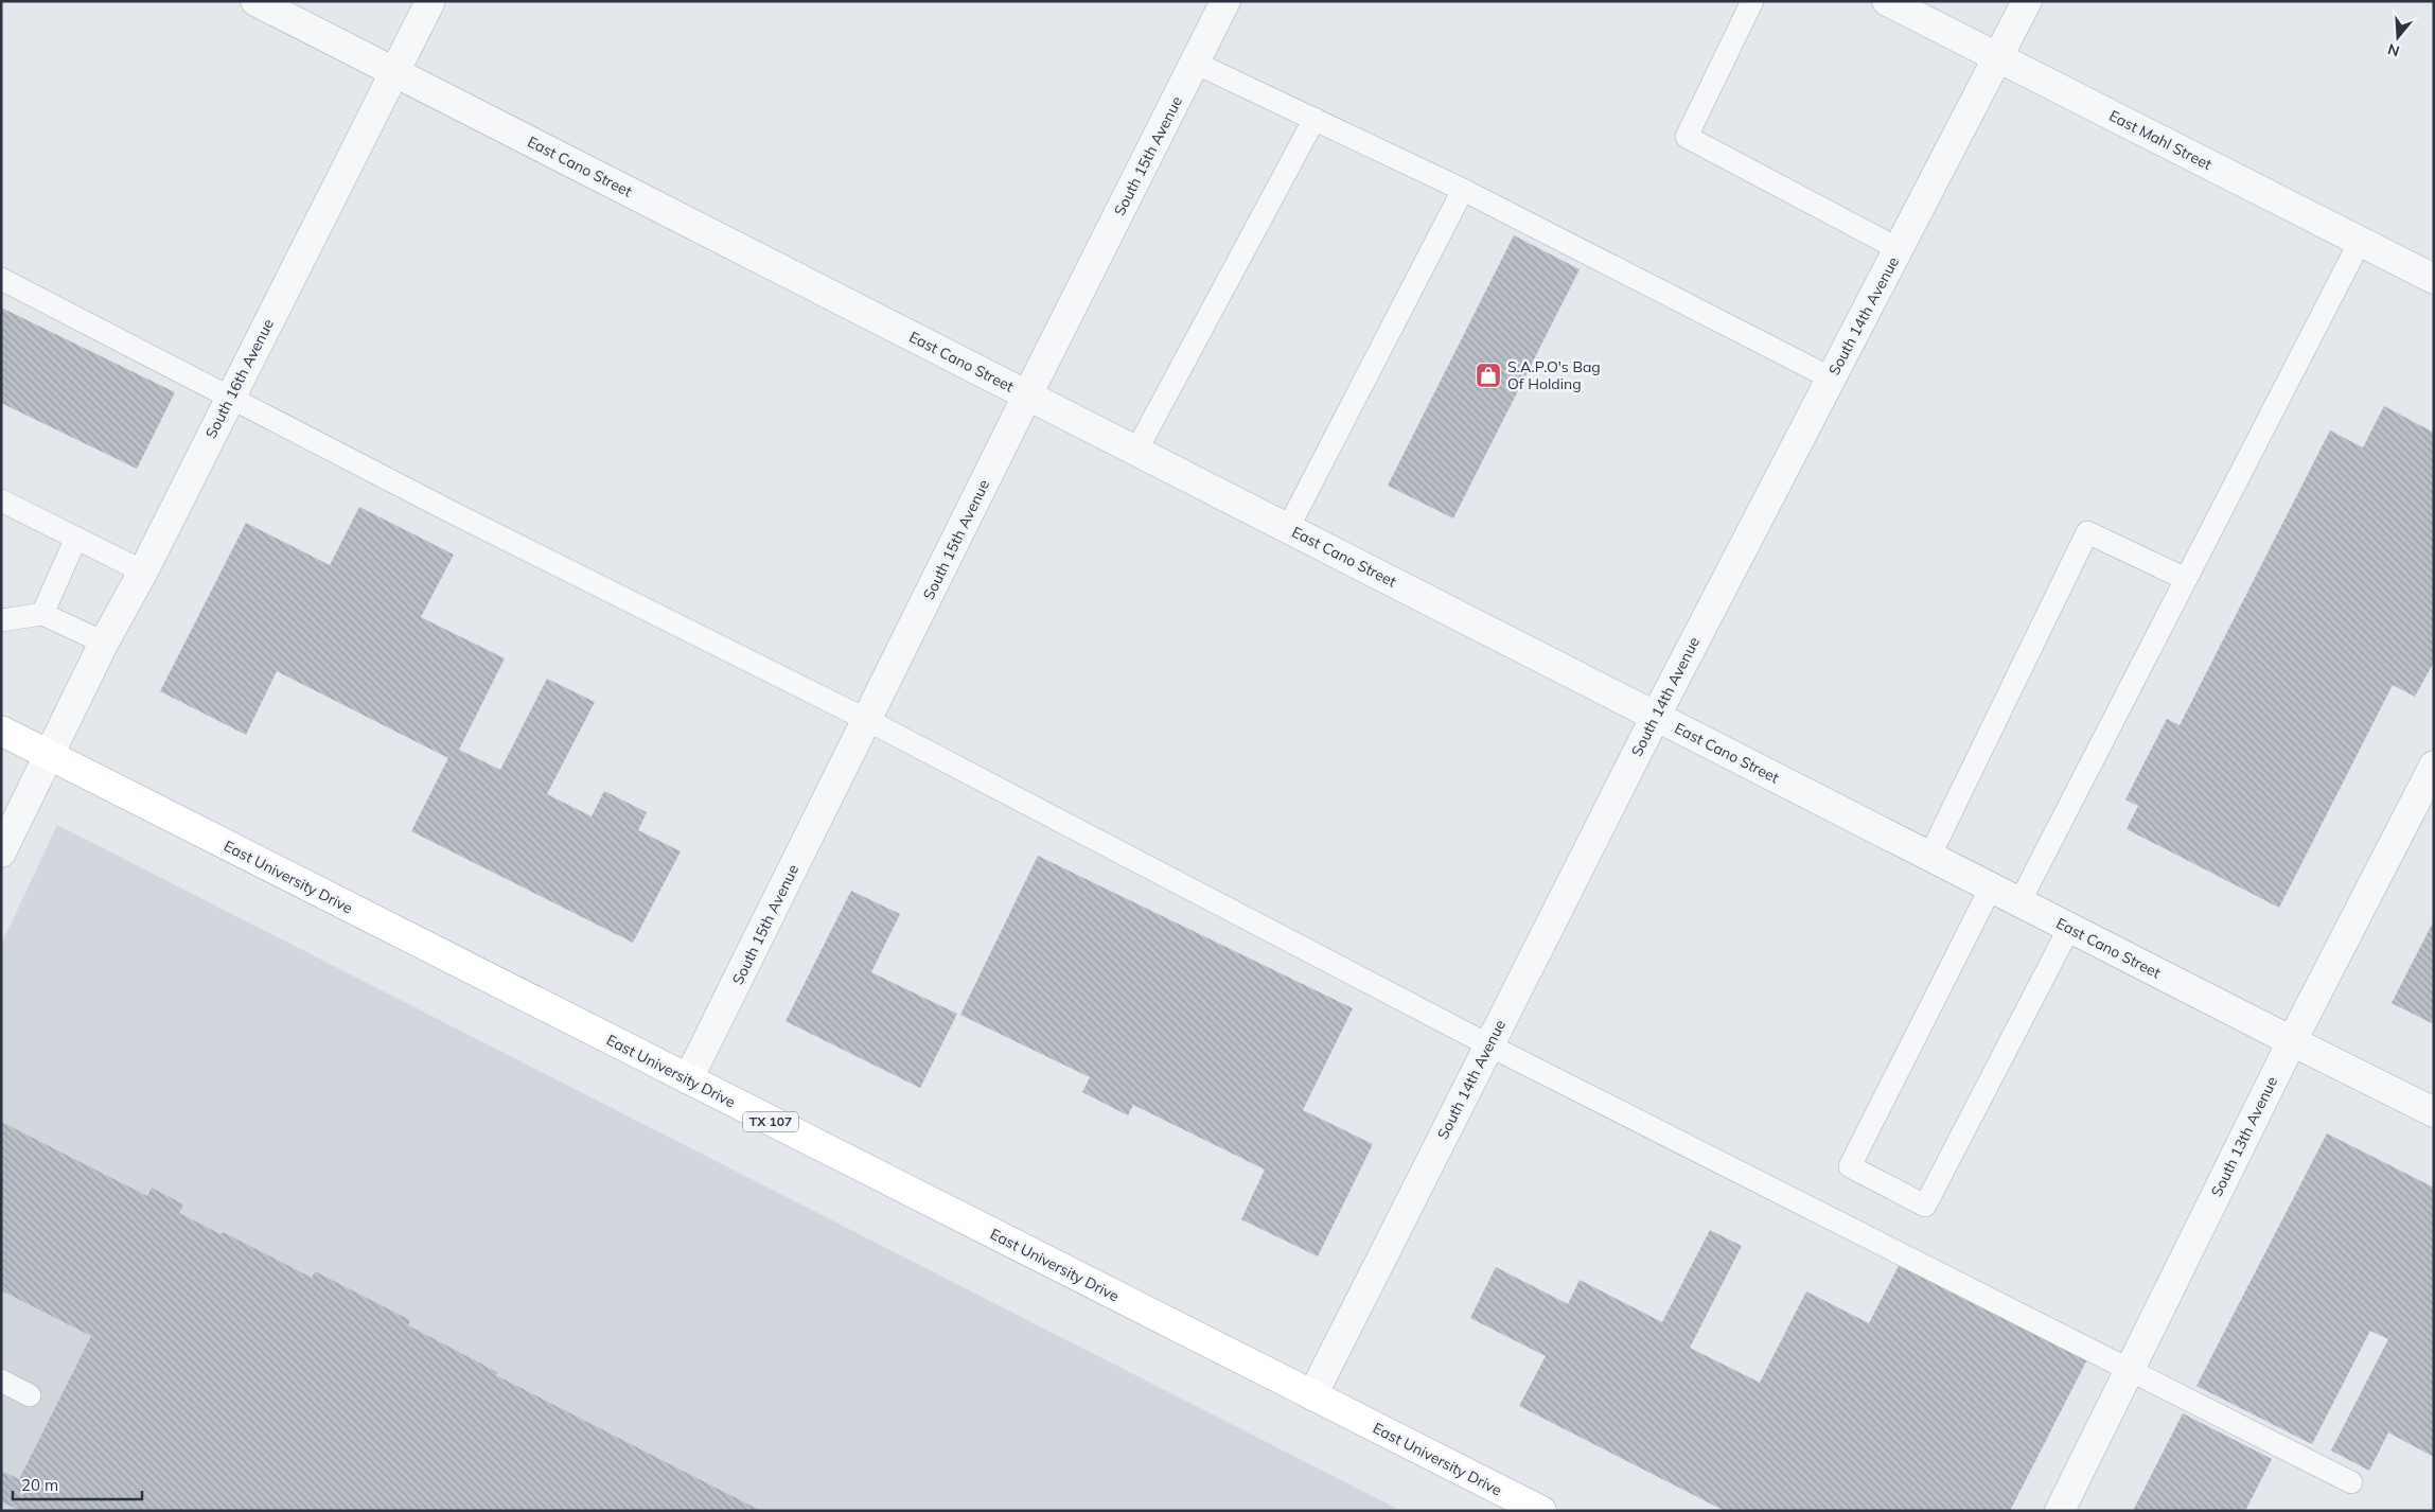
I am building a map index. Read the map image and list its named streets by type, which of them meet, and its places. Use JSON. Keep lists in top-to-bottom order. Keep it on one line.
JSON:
{"streets":{"main road":["East University Drive","TX 107"],"street":["East Mahl Street","South 15th Avenue","East Cano Street","South 14th Avenue","South 16th Avenue","South 13th Avenue"]},"crossings":[["East Mahl Street","South 14th Avenue"],["South 15th Avenue","East Cano Street"],["South 15th Avenue","East University Drive"],["East Cano Street","South 14th Avenue"],["East Cano Street","South 16th Avenue"],["East Cano Street","South 13th Avenue"],["South 14th Avenue","East University Drive"],["South 16th Avenue","East University Drive"]],"places":{"shop":["S.A.P.O's Bag Of Holding"]},"scale_bar":"20 m","north":"bottom"}
